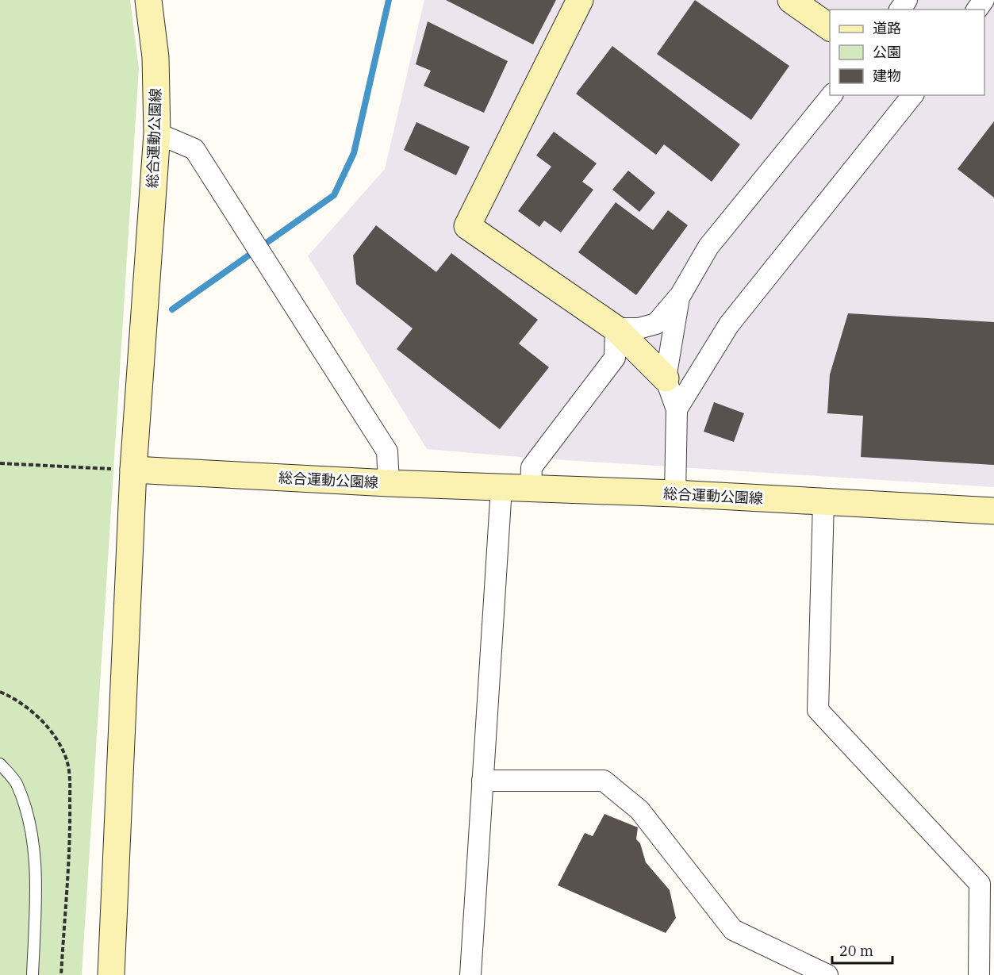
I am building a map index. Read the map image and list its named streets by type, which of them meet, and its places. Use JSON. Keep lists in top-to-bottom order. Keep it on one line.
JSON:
{"streets":{"main road":["総合運動公園線"]},"legend":["道路","公園","建物"],"scale_bar":"20 m"}
